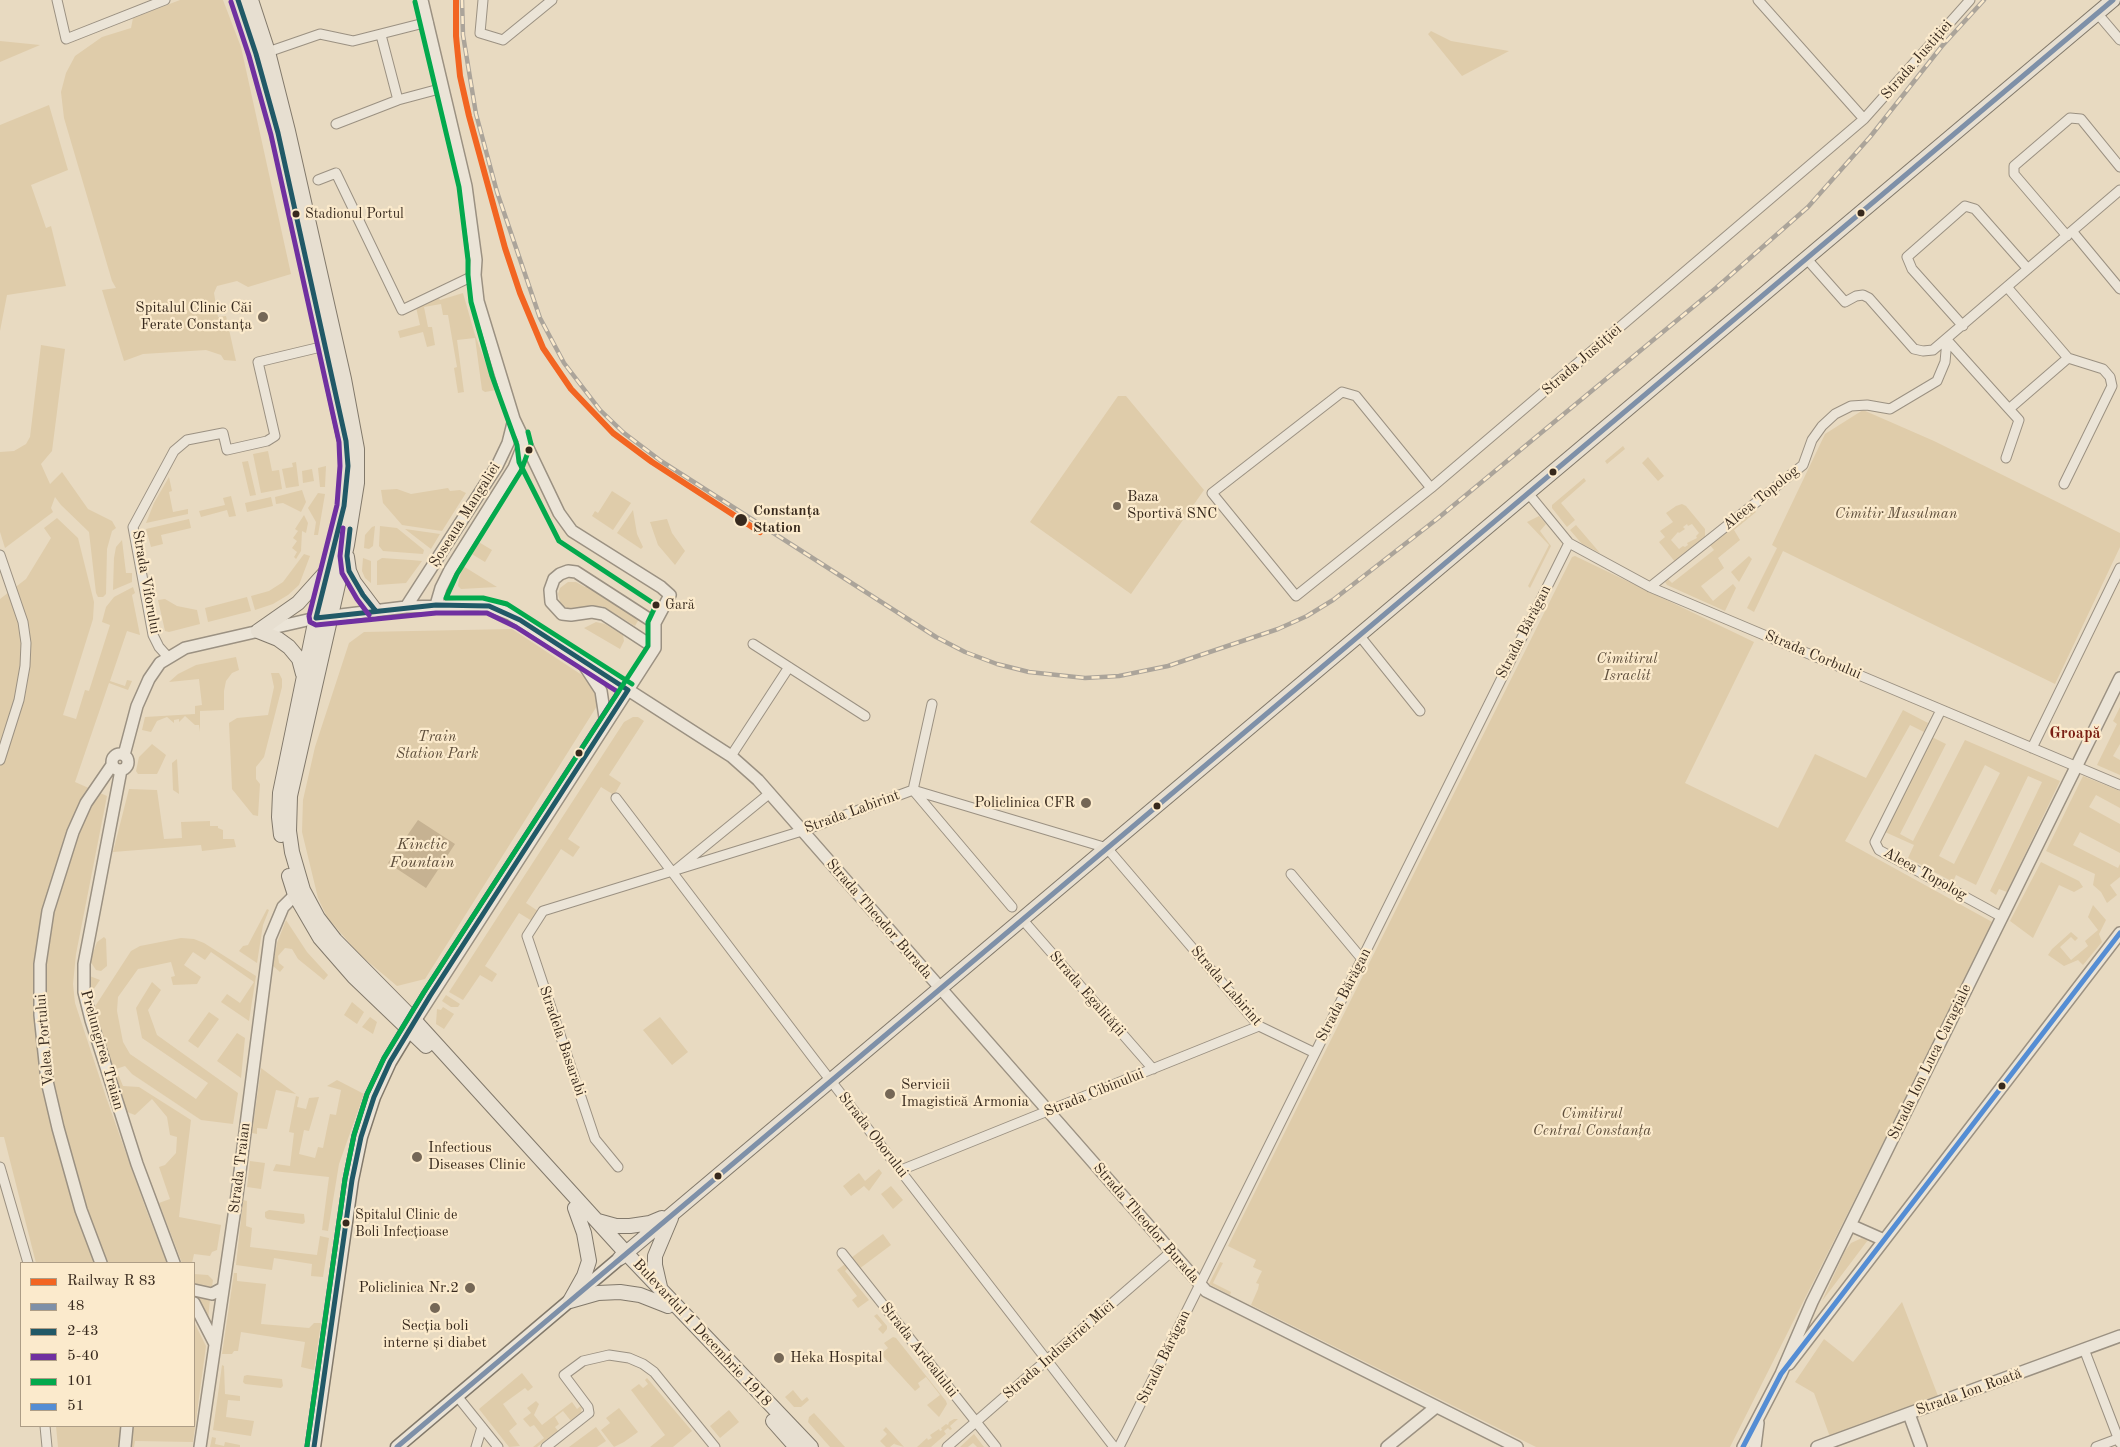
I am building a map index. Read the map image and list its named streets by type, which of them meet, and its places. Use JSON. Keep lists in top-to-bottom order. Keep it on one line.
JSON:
{"streets":{"main road":["Bulevardul 1 Decembrie 1918"],"street":["Strada Justiției","Aleea Topolog","Șoseaua Mangaliei","Strada Viforului","Strada Bărăgan","Strada Corbului","Strada Labirint","Strada Theodor Burada","Strada Egalității","Valea Portului","Stradela Basarabi","Prelungirea Traian","Strada Ion Luca Caragiale","Strada Cibinului","Strada Oborului","Strada Traian","Strada Ardealului","Strada Industriei Mici","Strada Ion Roată"]},"crossings":[["Aleea Topolog","Strada Corbului"],["Aleea Topolog","Strada Ion Luca Caragiale"],["Șoseaua Mangaliei","Strada Theodor Burada"],["Strada Viforului","Valea Portului"],["Strada Viforului","Bulevardul 1 Decembrie 1918"],["Strada Bărăgan","Strada Corbului"],["Strada Bărăgan","Strada Labirint"],["Strada Bărăgan","Strada Theodor Burada"],["Strada Corbului","Strada Ion Luca Caragiale"],["Strada Labirint","Strada Theodor Burada"],["Strada Labirint","Stradela Basarabi"],["Strada Labirint","Strada Cibinului"],["Strada Labirint","Strada Oborului"],["Strada Theodor Burada","Strada Cibinului"],["Strada Theodor Burada","Bulevardul 1 Decembrie 1918"],["Strada Theodor Burada","Strada Industriei Mici"],["Strada Egalității","Strada Cibinului"],["Valea Portului","Prelungirea Traian"],["Strada Cibinului","Strada Oborului"],["Strada Oborului","Strada Industriei Mici"],["Strada Traian","Bulevardul 1 Decembrie 1918"],["Strada Ardealului","Strada Industriei Mici"]],"districts":["Groapă"],"water":["Kinetic Fountain"],"parks":["Cimitir Musulman","Cimitirul Israelit","Train Station Park","Cimitirul Central Constanța"],"places":["Stadionul Portul","Spitalul Clinic Căi Ferate Constanța","Baza Sportivă SNC","Constanța Station","Gară","Policlinica CFR","Servicii Imagistică Armonia","Infectious Diseases Clinic","Spitalul Clinic de Boli Infecțioase","Policlinica Nr.2","Secția boli interne și diabet","Heka Hospital"],"lines":["transit line 48","transit line 2-43","transit line 5-40","transit line 101","transit line 51"],"legend":["Railway R 83","48","2-43","5-40","101","51"]}
